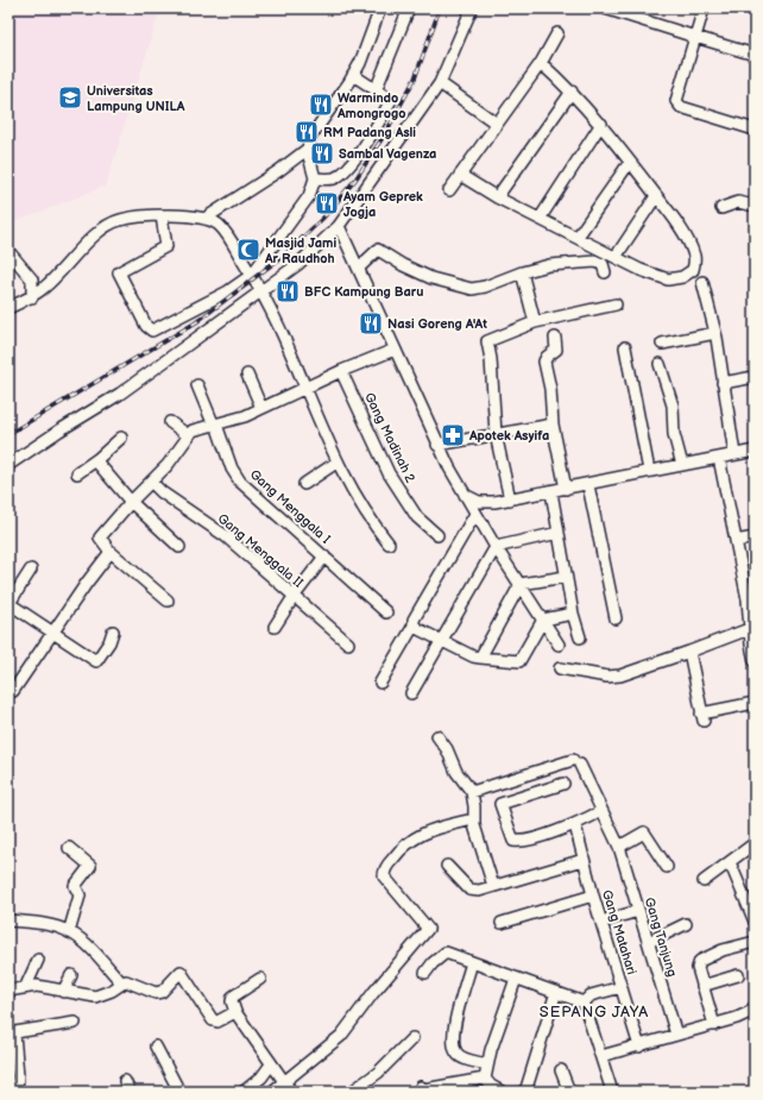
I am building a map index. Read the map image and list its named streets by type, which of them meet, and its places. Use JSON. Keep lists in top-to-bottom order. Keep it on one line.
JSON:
{"streets":{"street":["Gang Madinah 2","Gang Menggala I","Gang Menggala II","Gang Matahari","Gang Tanjung"]},"districts":["SEPANG JAYA"],"places":{"school or university":["Universitas Lampung UNILA"],"restaurant":["Warmindo Amongrogo","RM Padang Asli","Sambal Vagenza","Ayam Geprek Jogja","BFC Kampung Baru","Nasi Goreng A'At"],"mosque":["Masjid Jami Ar Raudhoh"],"pharmacy":["Apotek Asyifa"]}}
